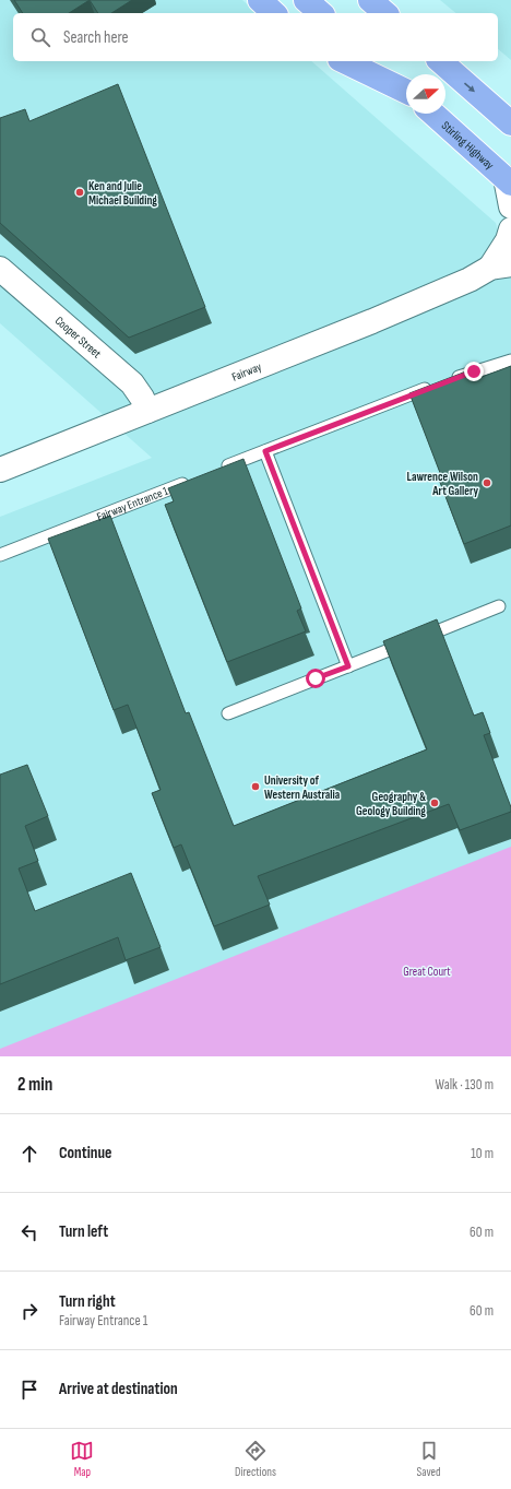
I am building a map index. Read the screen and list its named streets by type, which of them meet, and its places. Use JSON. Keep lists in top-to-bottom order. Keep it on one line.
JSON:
{"streets":{"highway":["Stirling Highway"],"street":["Cooper Street","Fairway"],"lane":["Fairway Entrance 1"]},"crossings":[["Cooper Street","Fairway"]],"parks":["Great Court"],"places":["Ken and Julie Michael Building","Lawrence Wilson Art Gallery","University of Western Australia","Geography & Geology Building"],"north":"right","page":{"search":"Search here","heading":["2 min","Walk · 130 m"],"list":[["Continue","10 m"],["Turn left","60 m"],["Turn right","Fairway Entrance 1","60 m"],"Arrive at destination"],"nav":["Map","Directions","Saved"]}}
